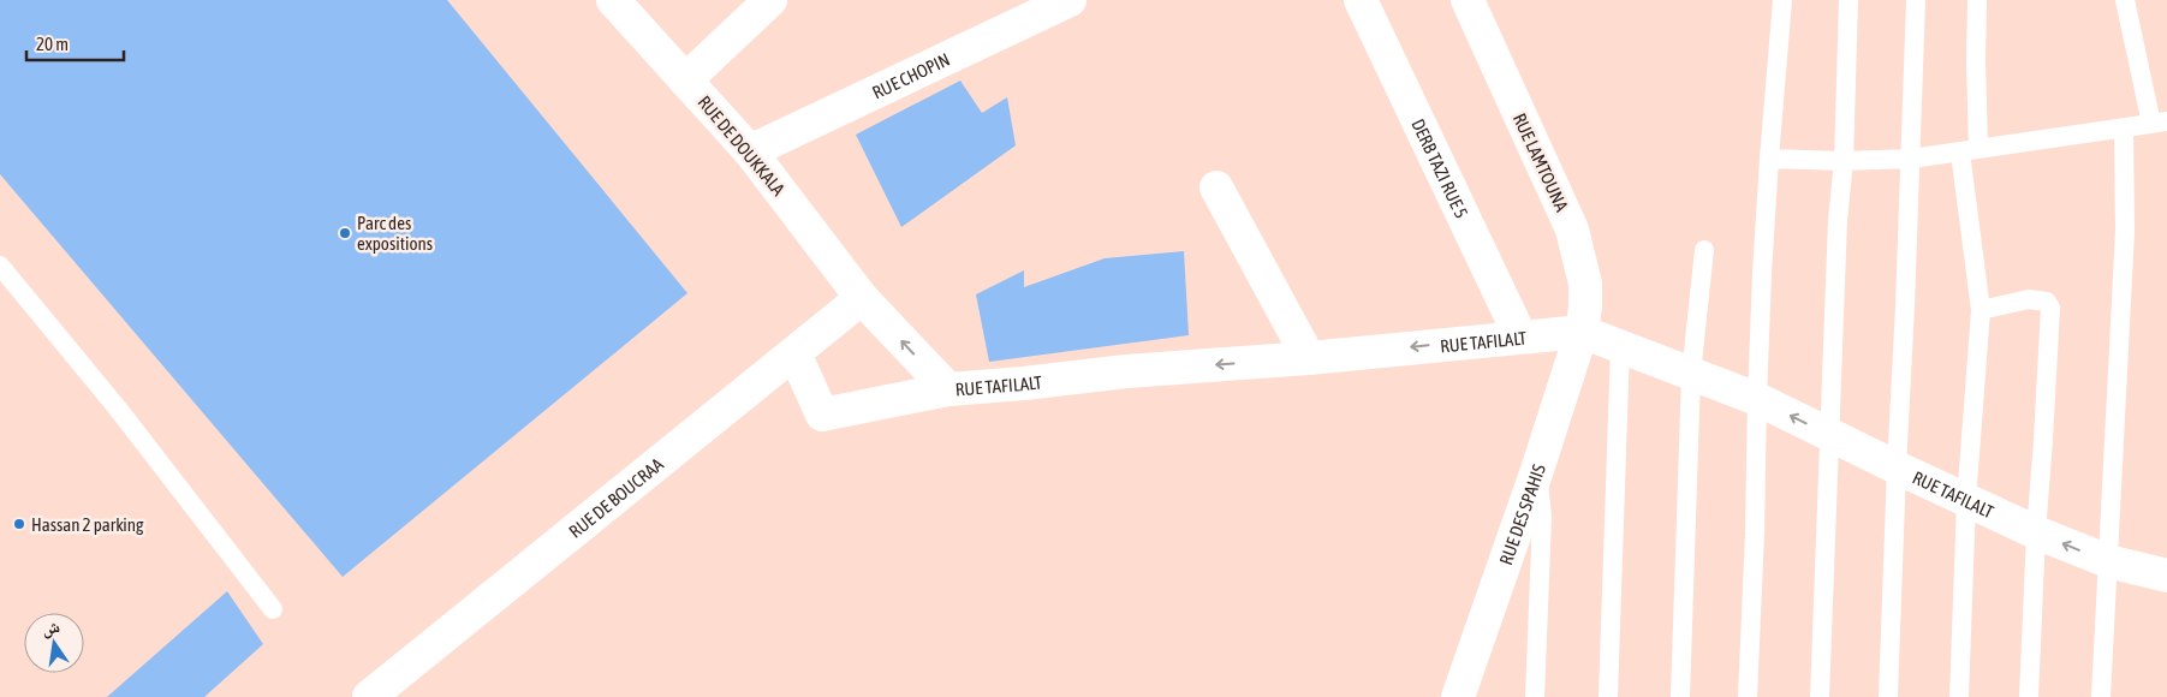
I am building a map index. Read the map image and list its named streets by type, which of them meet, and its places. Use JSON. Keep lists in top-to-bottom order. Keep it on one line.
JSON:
{"streets":{"street":["RUE CHOPIN","RUE DE DOUKKALA","RUE LAMTOUNA","DERB TAZI RUE 5","RUE TAFILALT","RUE DE BOUCRAA","RUE DES SPAHIS"]},"crossings":[["RUE CHOPIN","RUE DE DOUKKALA"],["RUE DE DOUKKALA","RUE TAFILALT"],["RUE DE DOUKKALA","RUE DE BOUCRAA"],["RUE LAMTOUNA","RUE TAFILALT"],["RUE LAMTOUNA","RUE DES SPAHIS"],["DERB TAZI RUE 5","RUE TAFILALT"],["RUE TAFILALT","RUE DE BOUCRAA"],["RUE TAFILALT","RUE DES SPAHIS"]],"one_way":["RUE TAFILALT"],"places":["Parc des expositions","Hassan 2 parking"],"scale_bar":"20 m","north":"top"}
